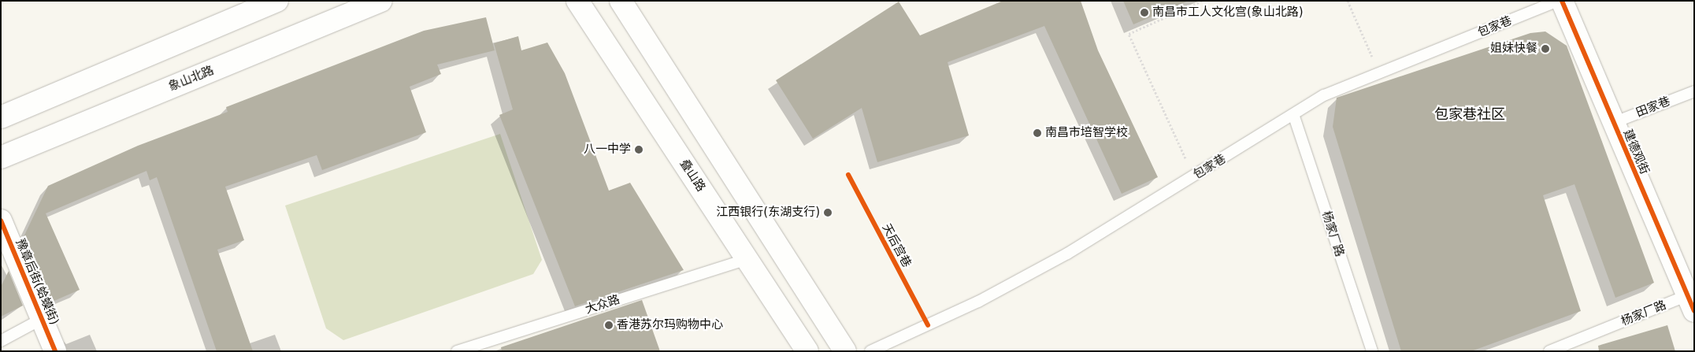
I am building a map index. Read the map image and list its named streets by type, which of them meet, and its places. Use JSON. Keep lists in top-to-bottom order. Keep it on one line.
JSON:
{"streets":{"main road":["象山北路","建德观街","叠山路","豫章后街(蛤蟆街)"],"lane":["包家巷","田家巷","杨家厂路","大众路"],"cycle path":["天后宫巷"]},"crossings":[["包家巷","杨家厂路"],["田家巷","建德观街"],["建德观街","杨家厂路"],["叠山路","大众路"]],"districts":["包家巷社区"],"places":["南昌市工人文化宫(象山北路)","姐妹快餐","南昌市培智学校","八一中学","江西银行(东湖支行)","香港苏尔玛购物中心"]}
